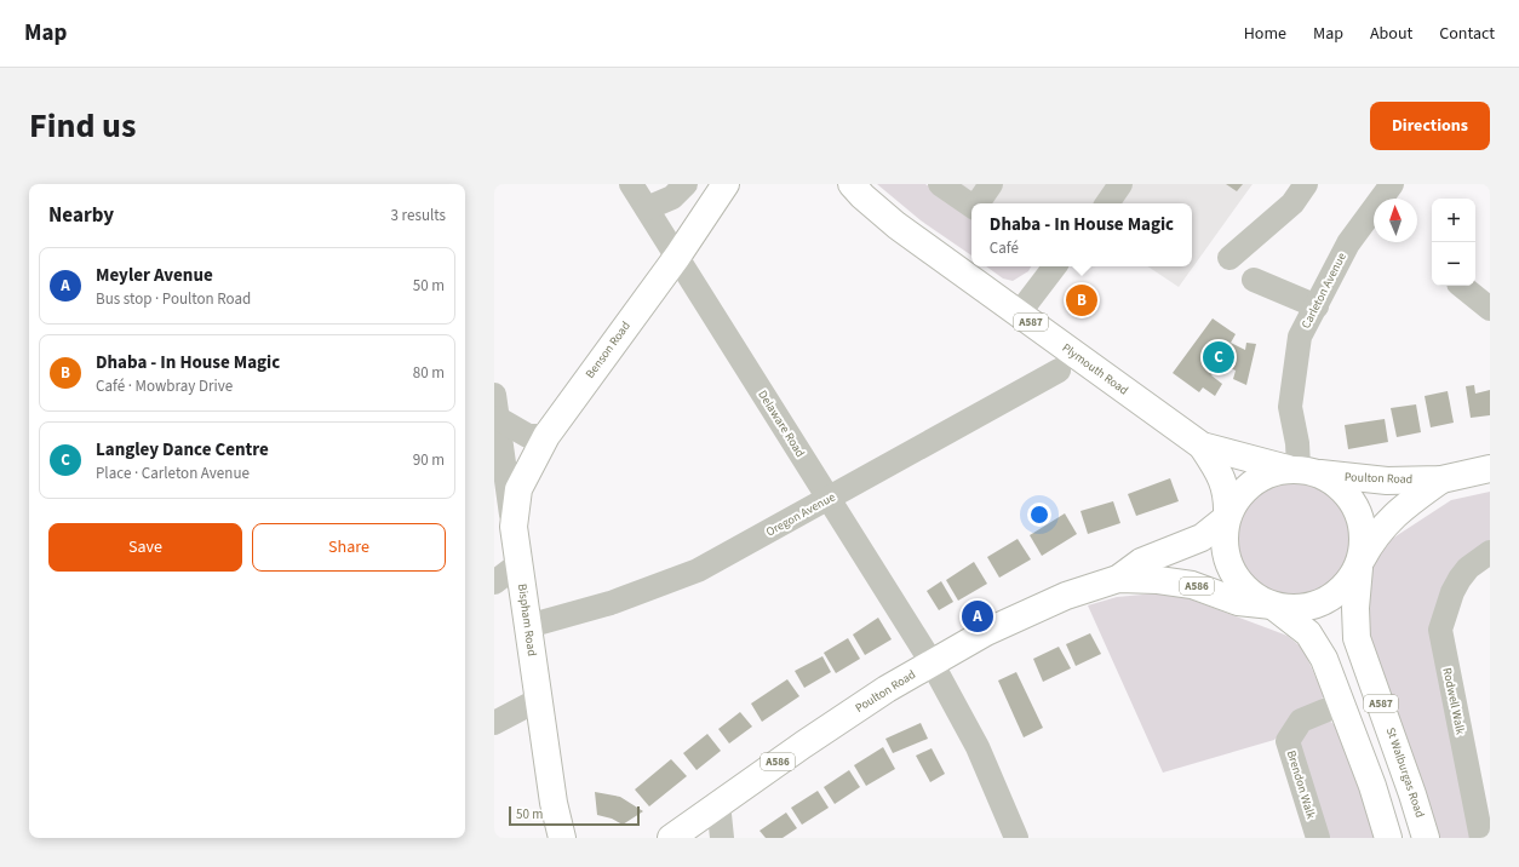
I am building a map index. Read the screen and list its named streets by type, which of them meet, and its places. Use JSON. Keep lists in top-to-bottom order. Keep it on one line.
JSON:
{"streets":{"main road":["A587","Benson Road","Plymouth Road","Poulton Road","A586","Bispham Road","St Walburgas Road"],"street":["Carleton Avenue","Delaware Road","Oregon Avenue","Rodwell Walk","Brendon Walk"]},"crossings":[["Carleton Avenue","A587"],["Carleton Avenue","Plymouth Road"],["Carleton Avenue","Poulton Road"],["Carleton Avenue","St Walburgas Road"],["A587","Plymouth Road"],["A587","Poulton Road"],["A587","St Walburgas Road"],["A587","Brendon Walk"],["Benson Road","Delaware Road"],["Benson Road","Bispham Road"],["Plymouth Road","Poulton Road"],["Plymouth Road","St Walburgas Road"],["Delaware Road","Poulton Road"],["Delaware Road","Oregon Avenue"],["Poulton Road","St Walburgas Road"],["Oregon Avenue","Bispham Road"]],"scale_bar":"50 m","north":"top","page":{"header":"Map","nav":["Home","Map","About","Contact"],"title":"Find us","buttons":["Directions",["Save","Share"]],"heading":["Nearby","3 results"],"map_buttons":["+","−"],"popup":["Dhaba - In House Magic","Café"],"list":[{"mark":"A","name":"Meyler Avenue","note":"Bus stop · Poulton Road","value":"50 m"},{"mark":"B","name":"Dhaba - In House Magic","note":"Café · Mowbray Drive","value":"80 m"},{"mark":"C","name":"Langley Dance Centre","note":"Place · Carleton Avenue","value":"90 m"}],"pins":["B","C","A"],"scale":"50 m"}}
